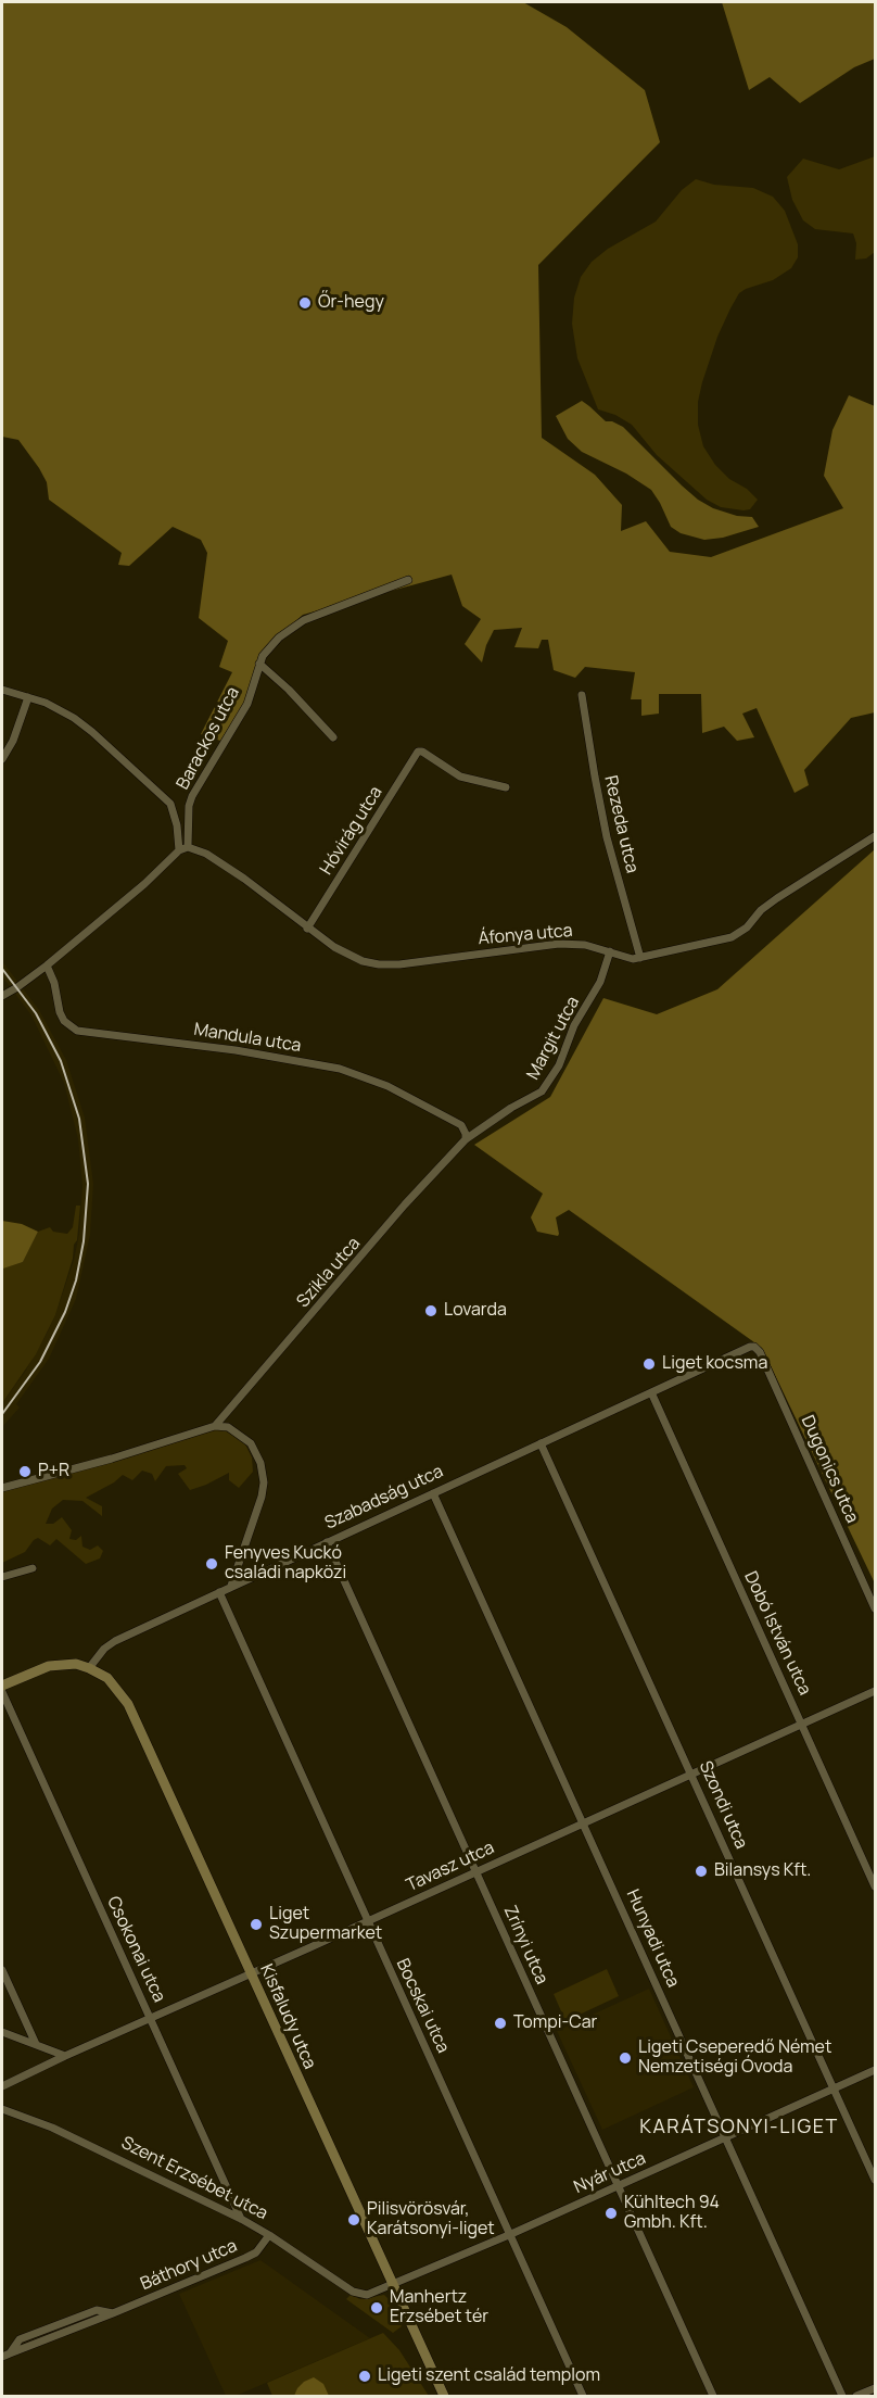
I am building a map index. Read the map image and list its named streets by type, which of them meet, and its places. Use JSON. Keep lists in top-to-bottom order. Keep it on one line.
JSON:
{"streets":{"street":["Barackos utca","Rezeda utca","Hóvirág utca","Áfonya utca","Mandula utca","Margit utca","Szikla utca","Dugonics utca","Szabadság utca","Dobó István utca","Szondi utca","Tavasz utca","Hunyadi utca","Zrínyi utca","Csokonai utca","Bocskai utca","Kisfaludy utca","Nyár utca","Szent Erzsébet utca","Báthory utca"]},"crossings":[["Barackos utca","Áfonya utca"],["Rezeda utca","Áfonya utca"],["Hóvirág utca","Áfonya utca"],["Áfonya utca","Margit utca"],["Mandula utca","Margit utca"],["Mandula utca","Szikla utca"],["Margit utca","Szikla utca"],["Dugonics utca","Szabadság utca"],["Szabadság utca","Dobó István utca"],["Szabadság utca","Szondi utca"],["Szabadság utca","Hunyadi utca"],["Szabadság utca","Zrínyi utca"],["Szabadság utca","Bocskai utca"],["Szabadság utca","Kisfaludy utca"],["Dobó István utca","Tavasz utca"],["Szondi utca","Tavasz utca"],["Szondi utca","Nyár utca"],["Tavasz utca","Hunyadi utca"],["Tavasz utca","Zrínyi utca"],["Tavasz utca","Csokonai utca"],["Tavasz utca","Bocskai utca"],["Tavasz utca","Kisfaludy utca"],["Hunyadi utca","Nyár utca"],["Zrínyi utca","Nyár utca"],["Csokonai utca","Szent Erzsébet utca"],["Bocskai utca","Nyár utca"],["Kisfaludy utca","Nyár utca"],["Kisfaludy utca","Szent Erzsébet utca"],["Nyár utca","Szent Erzsébet utca"],["Szent Erzsébet utca","Báthory utca"]],"districts":["KARÁTSONYI-LIGET"],"places":["Őr-hegy","Lovarda","Liget kocsma","P+R","Fenyves Kuckó családi napközi","Bilansys Kft.","Liget Szupermarket","Tompi-Car","Ligeti Cseperedő Német Nemzetiségi Óvoda","Kühltech 94 Gmbh. Kft.","Pilisvörösvár, Karátsonyi-liget","Manhertz Erzsébet tér","Ligeti szent család templom"]}
